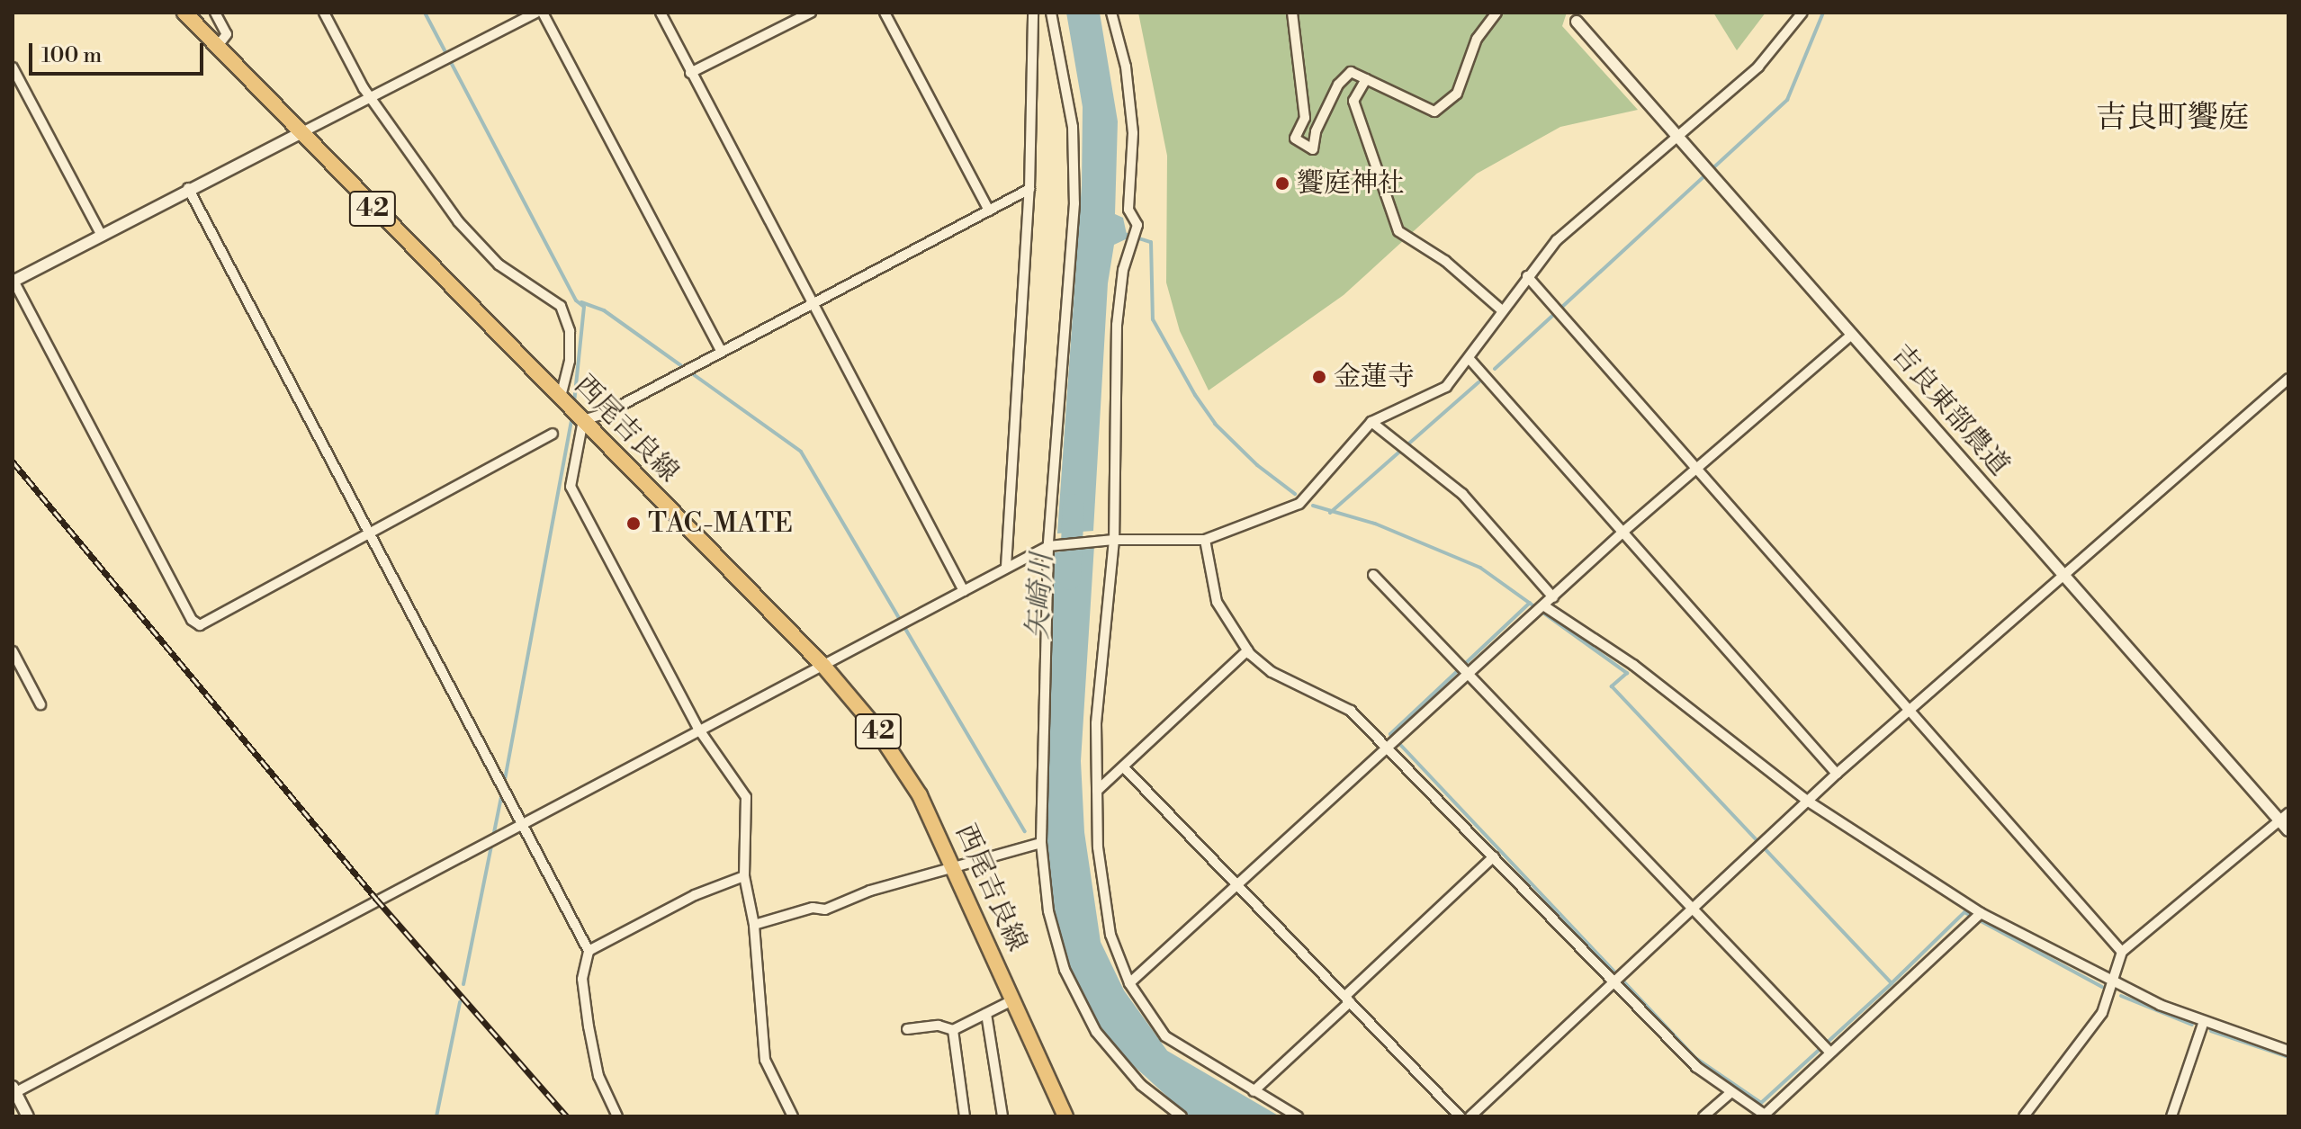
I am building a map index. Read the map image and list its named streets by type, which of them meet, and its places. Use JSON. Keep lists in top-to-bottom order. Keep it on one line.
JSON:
{"streets":{"main road":["42","西尾吉良線"],"street":["吉良東部農道"]},"districts":["吉良町饗庭"],"water":["矢崎川"],"places":["饗庭神社","金蓮寺","TAC-MATE"],"scale_bar":"100 m"}
